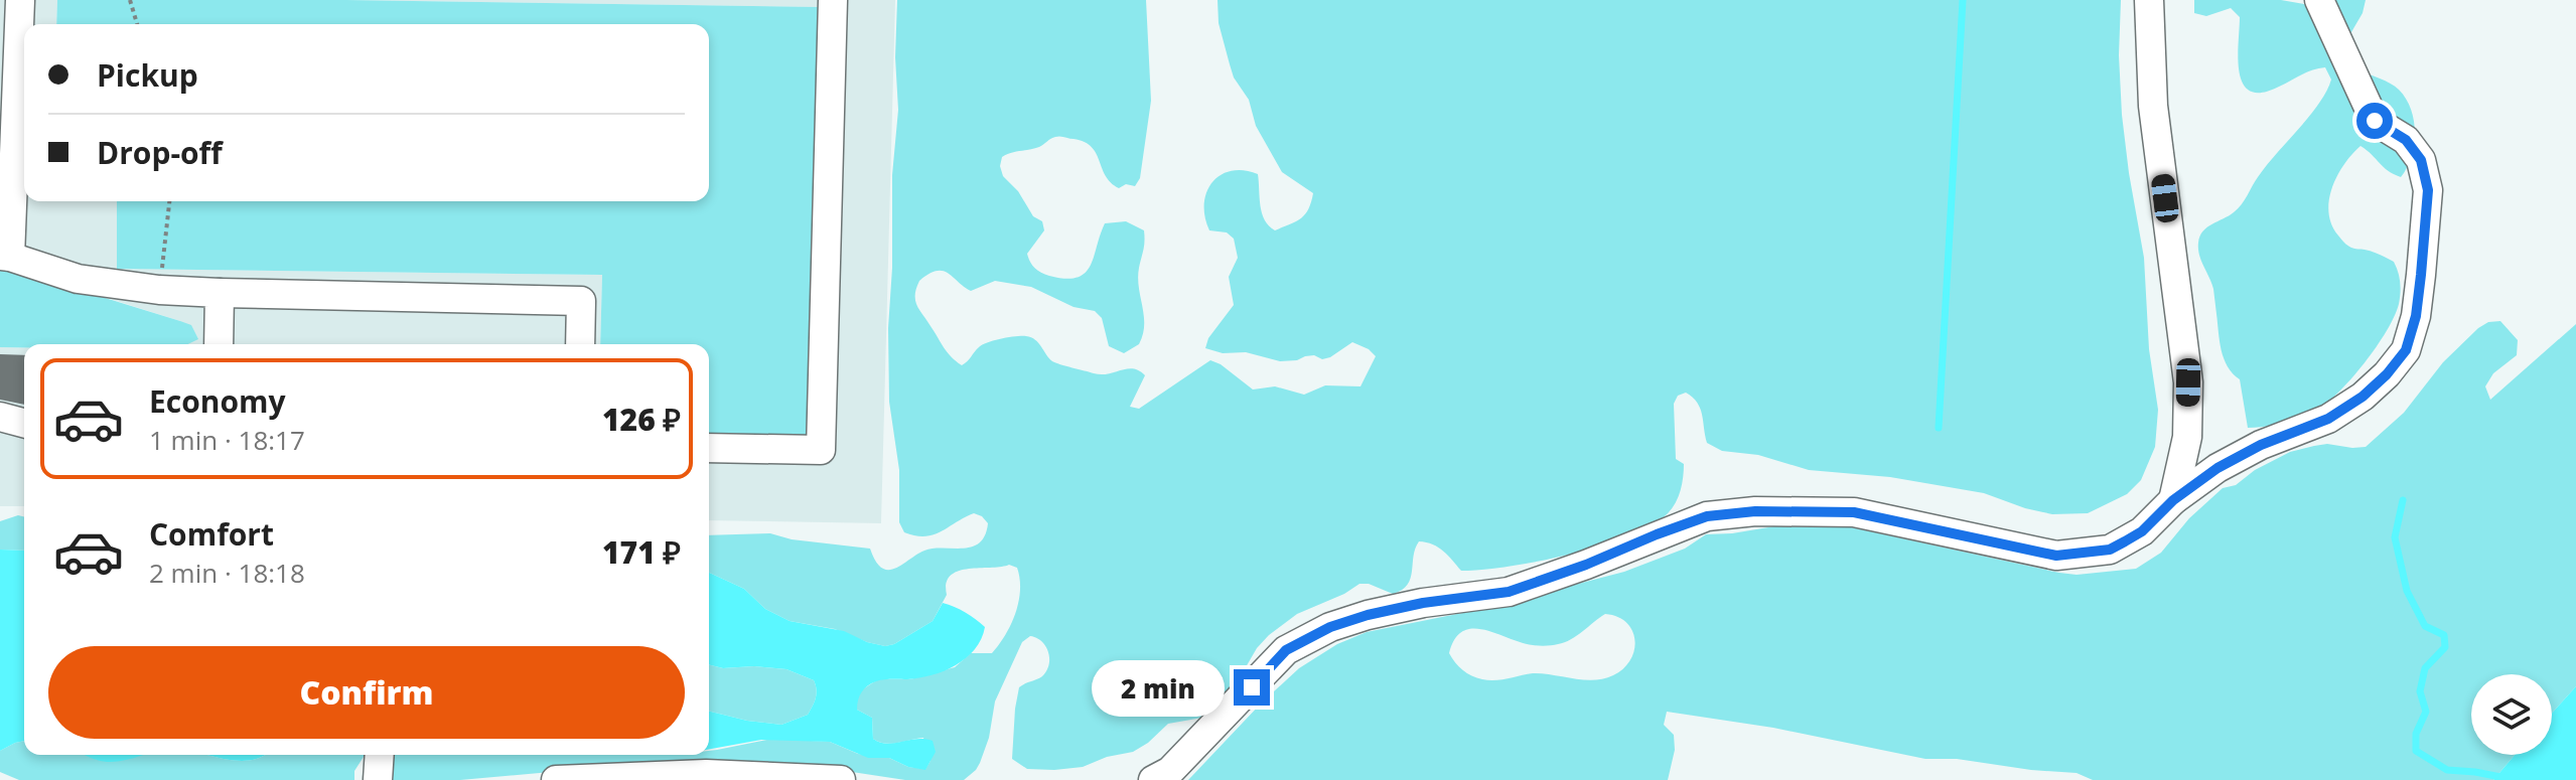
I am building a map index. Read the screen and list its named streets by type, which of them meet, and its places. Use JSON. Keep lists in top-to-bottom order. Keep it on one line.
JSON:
{"page":{"banner":["Pickup","Drop-off"],"list":[{"name":"Economy","note":"1 min · 18:17","value":"126 ₽"},{"name":"Comfort","note":"2 min · 18:18","value":"171 ₽"}],"buttons":"Confirm","bubble":"2 min"}}
